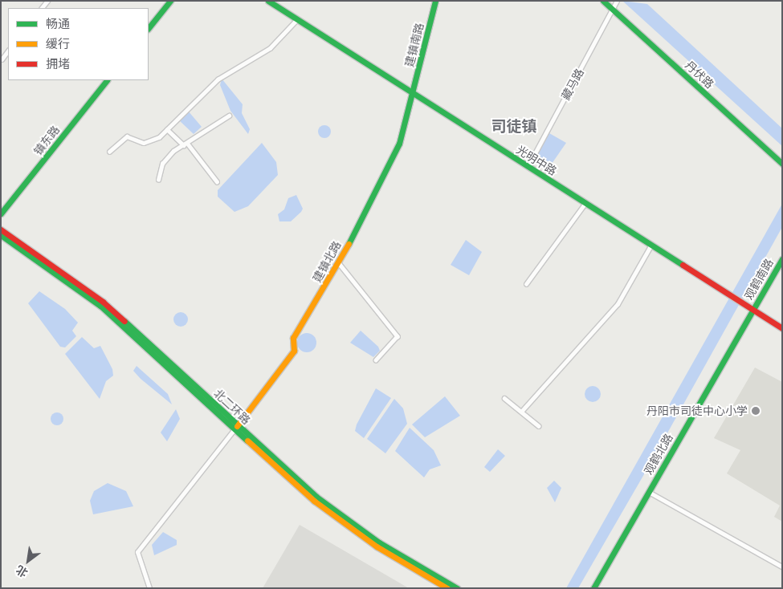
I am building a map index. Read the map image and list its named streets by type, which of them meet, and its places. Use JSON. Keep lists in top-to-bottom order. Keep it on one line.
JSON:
{"streets":{"street":["建镇南路","丹伏路","藏马路","镇东路","光明中路","建镇北路","观鹤南路","北二环路","观鹤北路"]},"crossings":[["建镇南路","光明中路"],["建镇南路","建镇北路"],["丹伏路","藏马路"],["藏马路","光明中路"],["光明中路","建镇北路"],["光明中路","观鹤南路"],["光明中路","观鹤北路"],["建镇北路","北二环路"],["观鹤南路","观鹤北路"]],"districts":["司徒镇"],"places":["丹阳市司徒中心小学"],"legend":["畅通","缓行","拥堵"],"north":"bottom left"}
